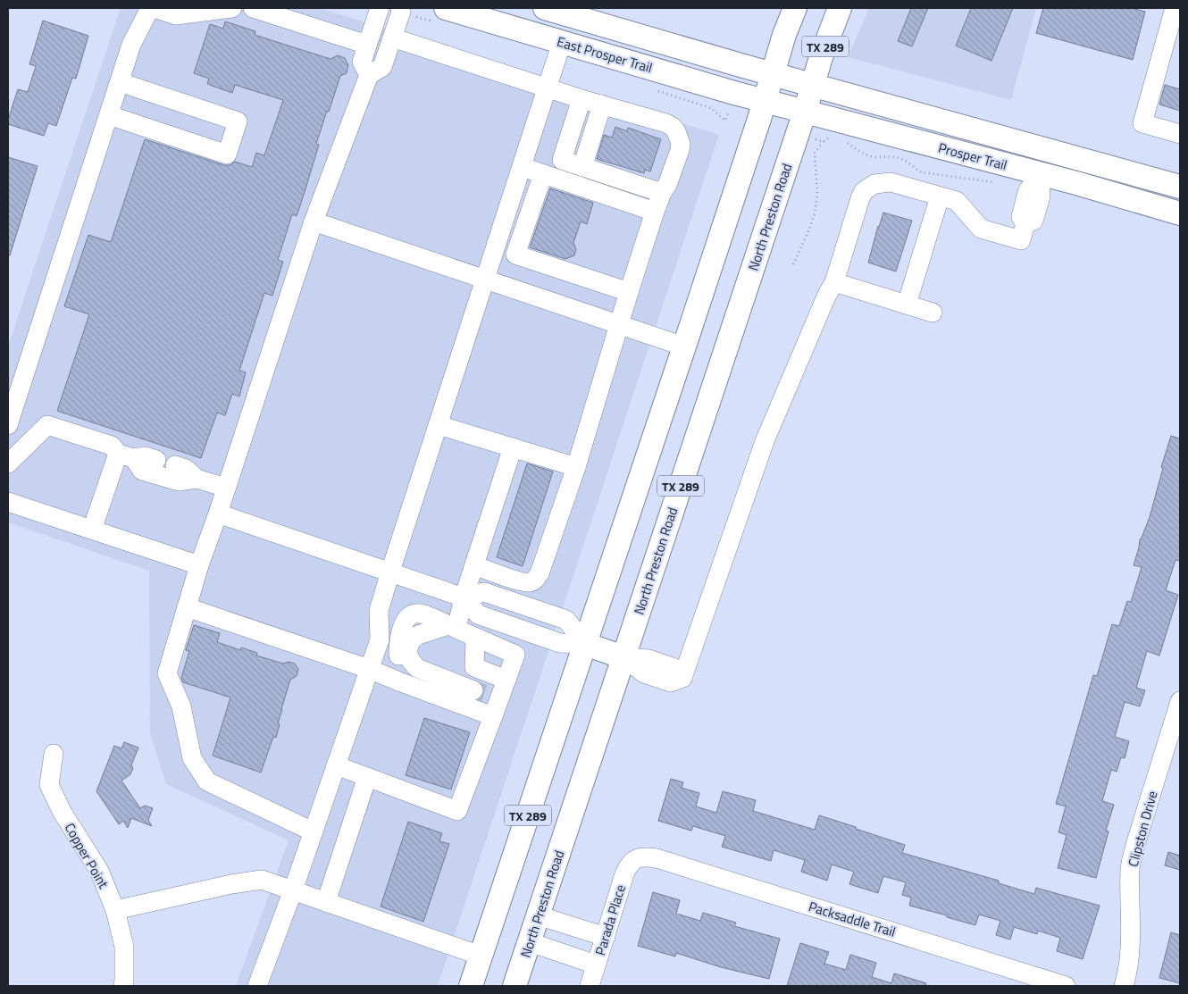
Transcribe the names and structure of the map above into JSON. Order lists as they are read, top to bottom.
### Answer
{
  "streets": {
    "main road": [
      "TX 289",
      "East Prosper Trail",
      "Prosper Trail",
      "North Preston Road"
    ],
    "street": [
      "Clipston Drive",
      "Copper Point",
      "Packsaddle Trail",
      "Parada Place"
    ]
  },
  "crossings": [
    ["TX 289", "East Prosper Trail"],
    ["TX 289", "Prosper Trail"],
    ["East Prosper Trail", "Prosper Trail"],
    ["Prosper Trail", "North Preston Road"],
    ["Packsaddle Trail", "Parada Place"]
  ]
}
